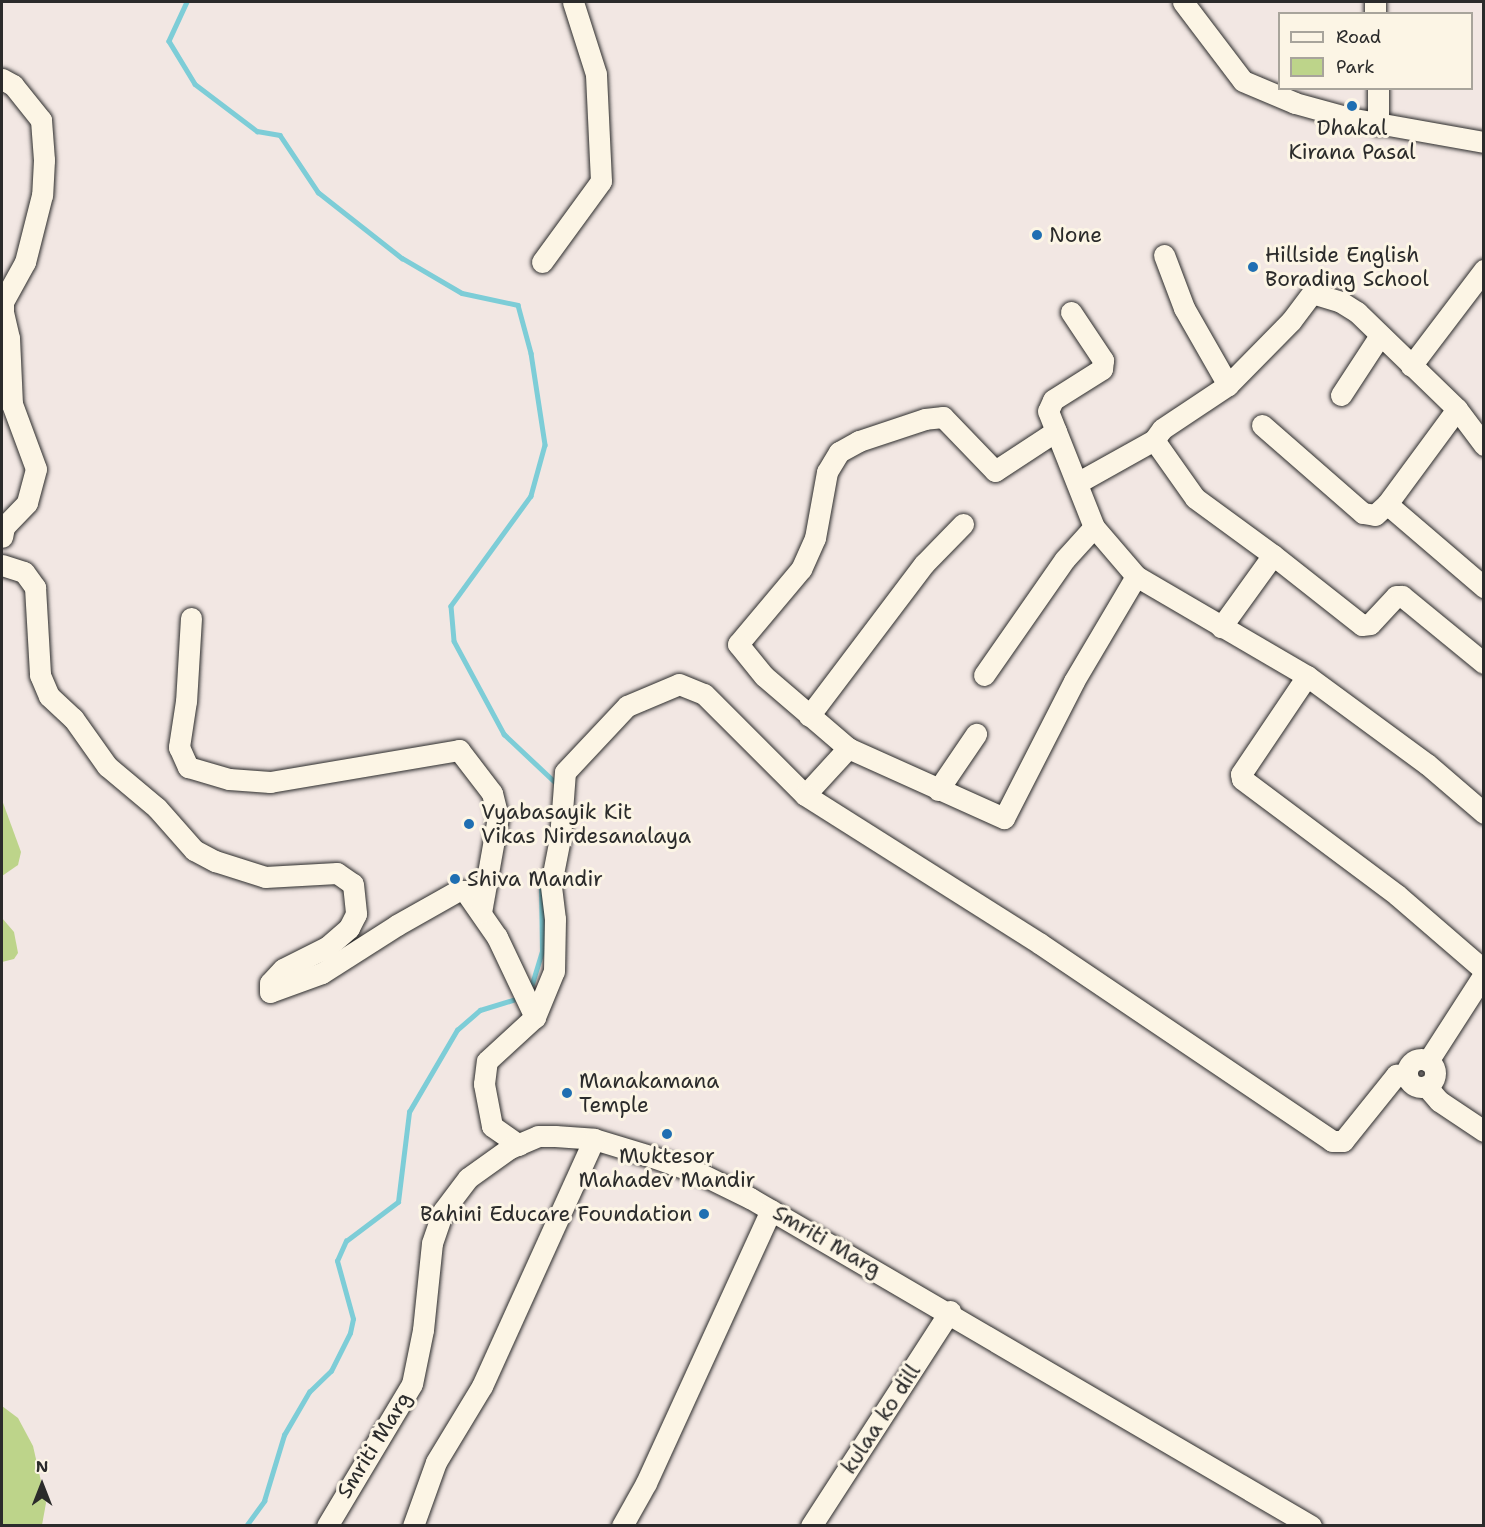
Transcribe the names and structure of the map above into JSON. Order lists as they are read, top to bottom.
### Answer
{
  "streets": {
    "street": ["Smriti Marg", "kulaa ko dill"]
  },
  "crossings": [
    ["Smriti Marg", "kulaa ko dill"]
  ],
  "places": [
    "Dhakal Kirana Pasal",
    "None",
    "Hillside English Borading School",
    "Vyabasayik Kit Vikas Nirdesanalaya",
    "Shiva Mandir",
    "Manakamana Temple",
    "Muktesor Mahadev Mandir",
    "Bahini Educare Foundation"
  ],
  "legend": ["Road", "Park"],
  "north": "top"
}
